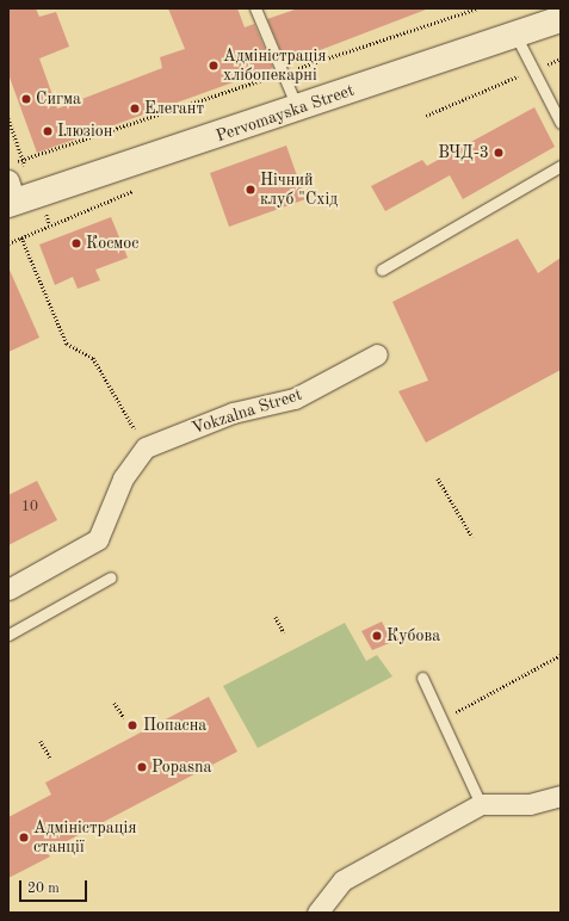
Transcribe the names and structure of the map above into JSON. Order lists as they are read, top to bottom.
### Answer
{
  "streets": {
    "street": ["Pervomayska Street", "Vokzalna Street"]
  },
  "places": [
    "Адміністрація хлібопекарні",
    "Сигма",
    "Елегант",
    "Ілюзіон",
    "ВЧД-3",
    "Нічний клуб \"Схід",
    "Космос",
    "Кубова",
    "Попасна",
    "Popasna",
    "Адміністрація станції"
  ],
  "house_numbers": ["10"],
  "scale_bar": "20 m"
}
